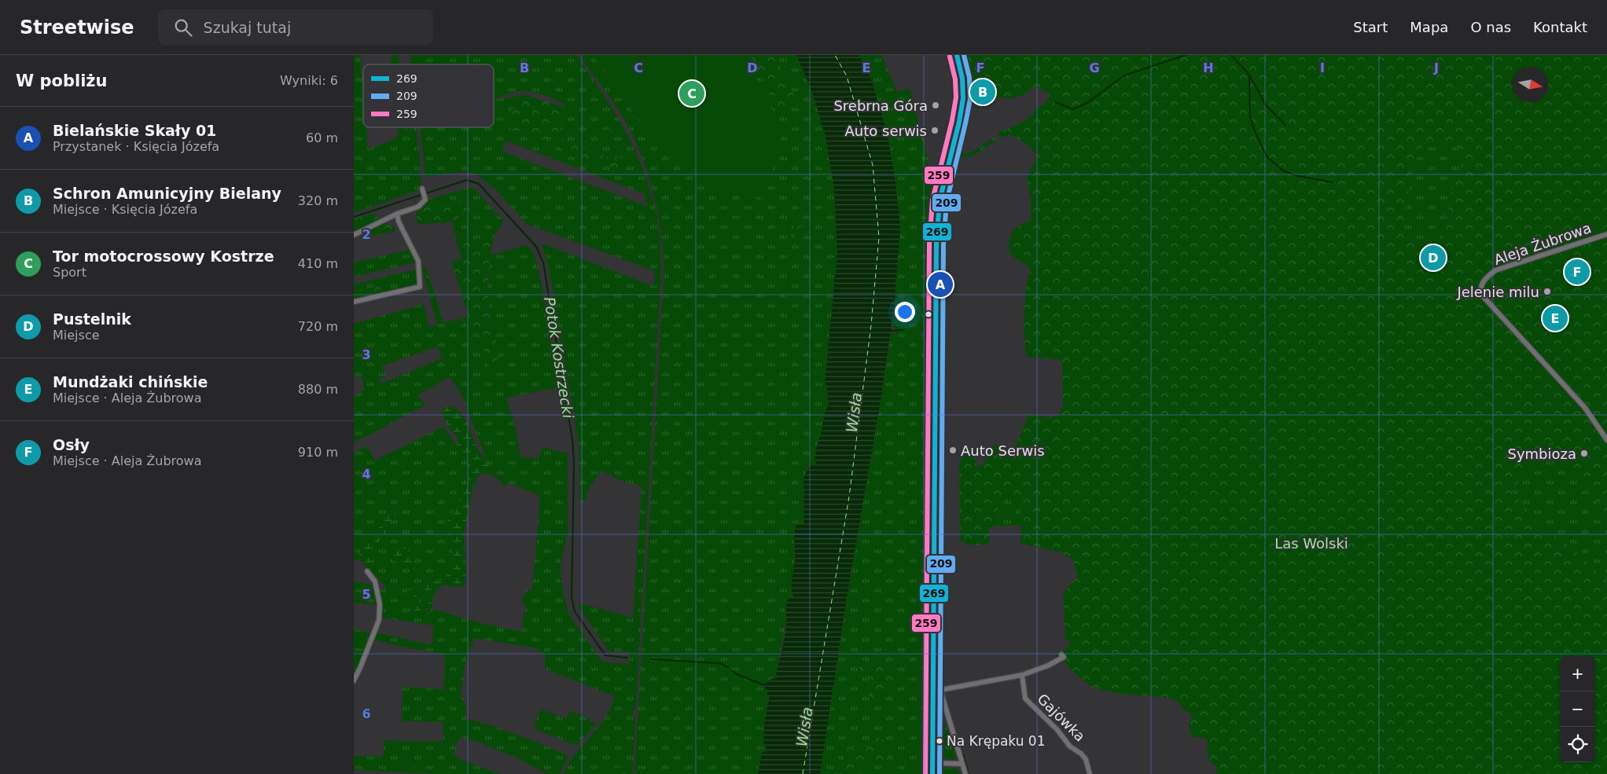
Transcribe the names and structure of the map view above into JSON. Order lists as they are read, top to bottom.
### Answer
{
  "streets": {
    "street": ["Aleja Żubrowa", "Gajówka"]
  },
  "water": ["Potok Kostrzecki", "Wisła"],
  "parks": ["Las Wolski"],
  "places": [
    "Srebrna Góra",
    "Auto serwis",
    "Jelenie milu",
    "Auto Serwis",
    "Symbioza",
    "Na Krępaku 01"
  ],
  "lines": ["transit line 269", "transit line 209", "transit line 259"],
  "legend": ["269", "209", "259"],
  "north": "right",
  "page": {
    "header": "Streetwise",
    "search": "Szukaj tutaj",
    "nav": [
      "Start",
      "Mapa",
      "O nas",
      "Kontakt"
    ],
    "heading": ["W pobliżu", "Wyniki: 6"],
    "pins": [
      "B",
      "C",
      "D",
      "F",
      "A",
      "E"
    ],
    "list": [
      {
        "mark": "A",
        "name": "Bielańskie Skały 01",
        "note": "Przystanek · Księcia Józefa",
        "value": "60 m"
      },
      {
        "mark": "B",
        "name": "Schron Amunicyjny Bielany",
        "note": "Miejsce · Księcia Józefa",
        "value": "320 m"
      },
      {
        "mark": "C",
        "name": "Tor motocrossowy Kostrze",
        "note": "Sport",
        "value": "410 m"
      },
      {
        "mark": "D",
        "name": "Pustelnik",
        "note": "Miejsce",
        "value": "720 m"
      },
      {
        "mark": "E",
        "name": "Mundżaki chińskie",
        "note": "Miejsce · Aleja Żubrowa",
        "value": "880 m"
      },
      {
        "mark": "F",
        "name": "Osły",
        "note": "Miejsce · Aleja Żubrowa",
        "value": "910 m"
      }
    ],
    "map_buttons": ["+", "−"]
  },
  "grid": {
    "columns": [
      "B",
      "C",
      "D",
      "E",
      "F",
      "G",
      "H",
      "I",
      "J"
    ],
    "rows": [
      "2",
      "3",
      "4",
      "5",
      "6"
    ]
  }
}
